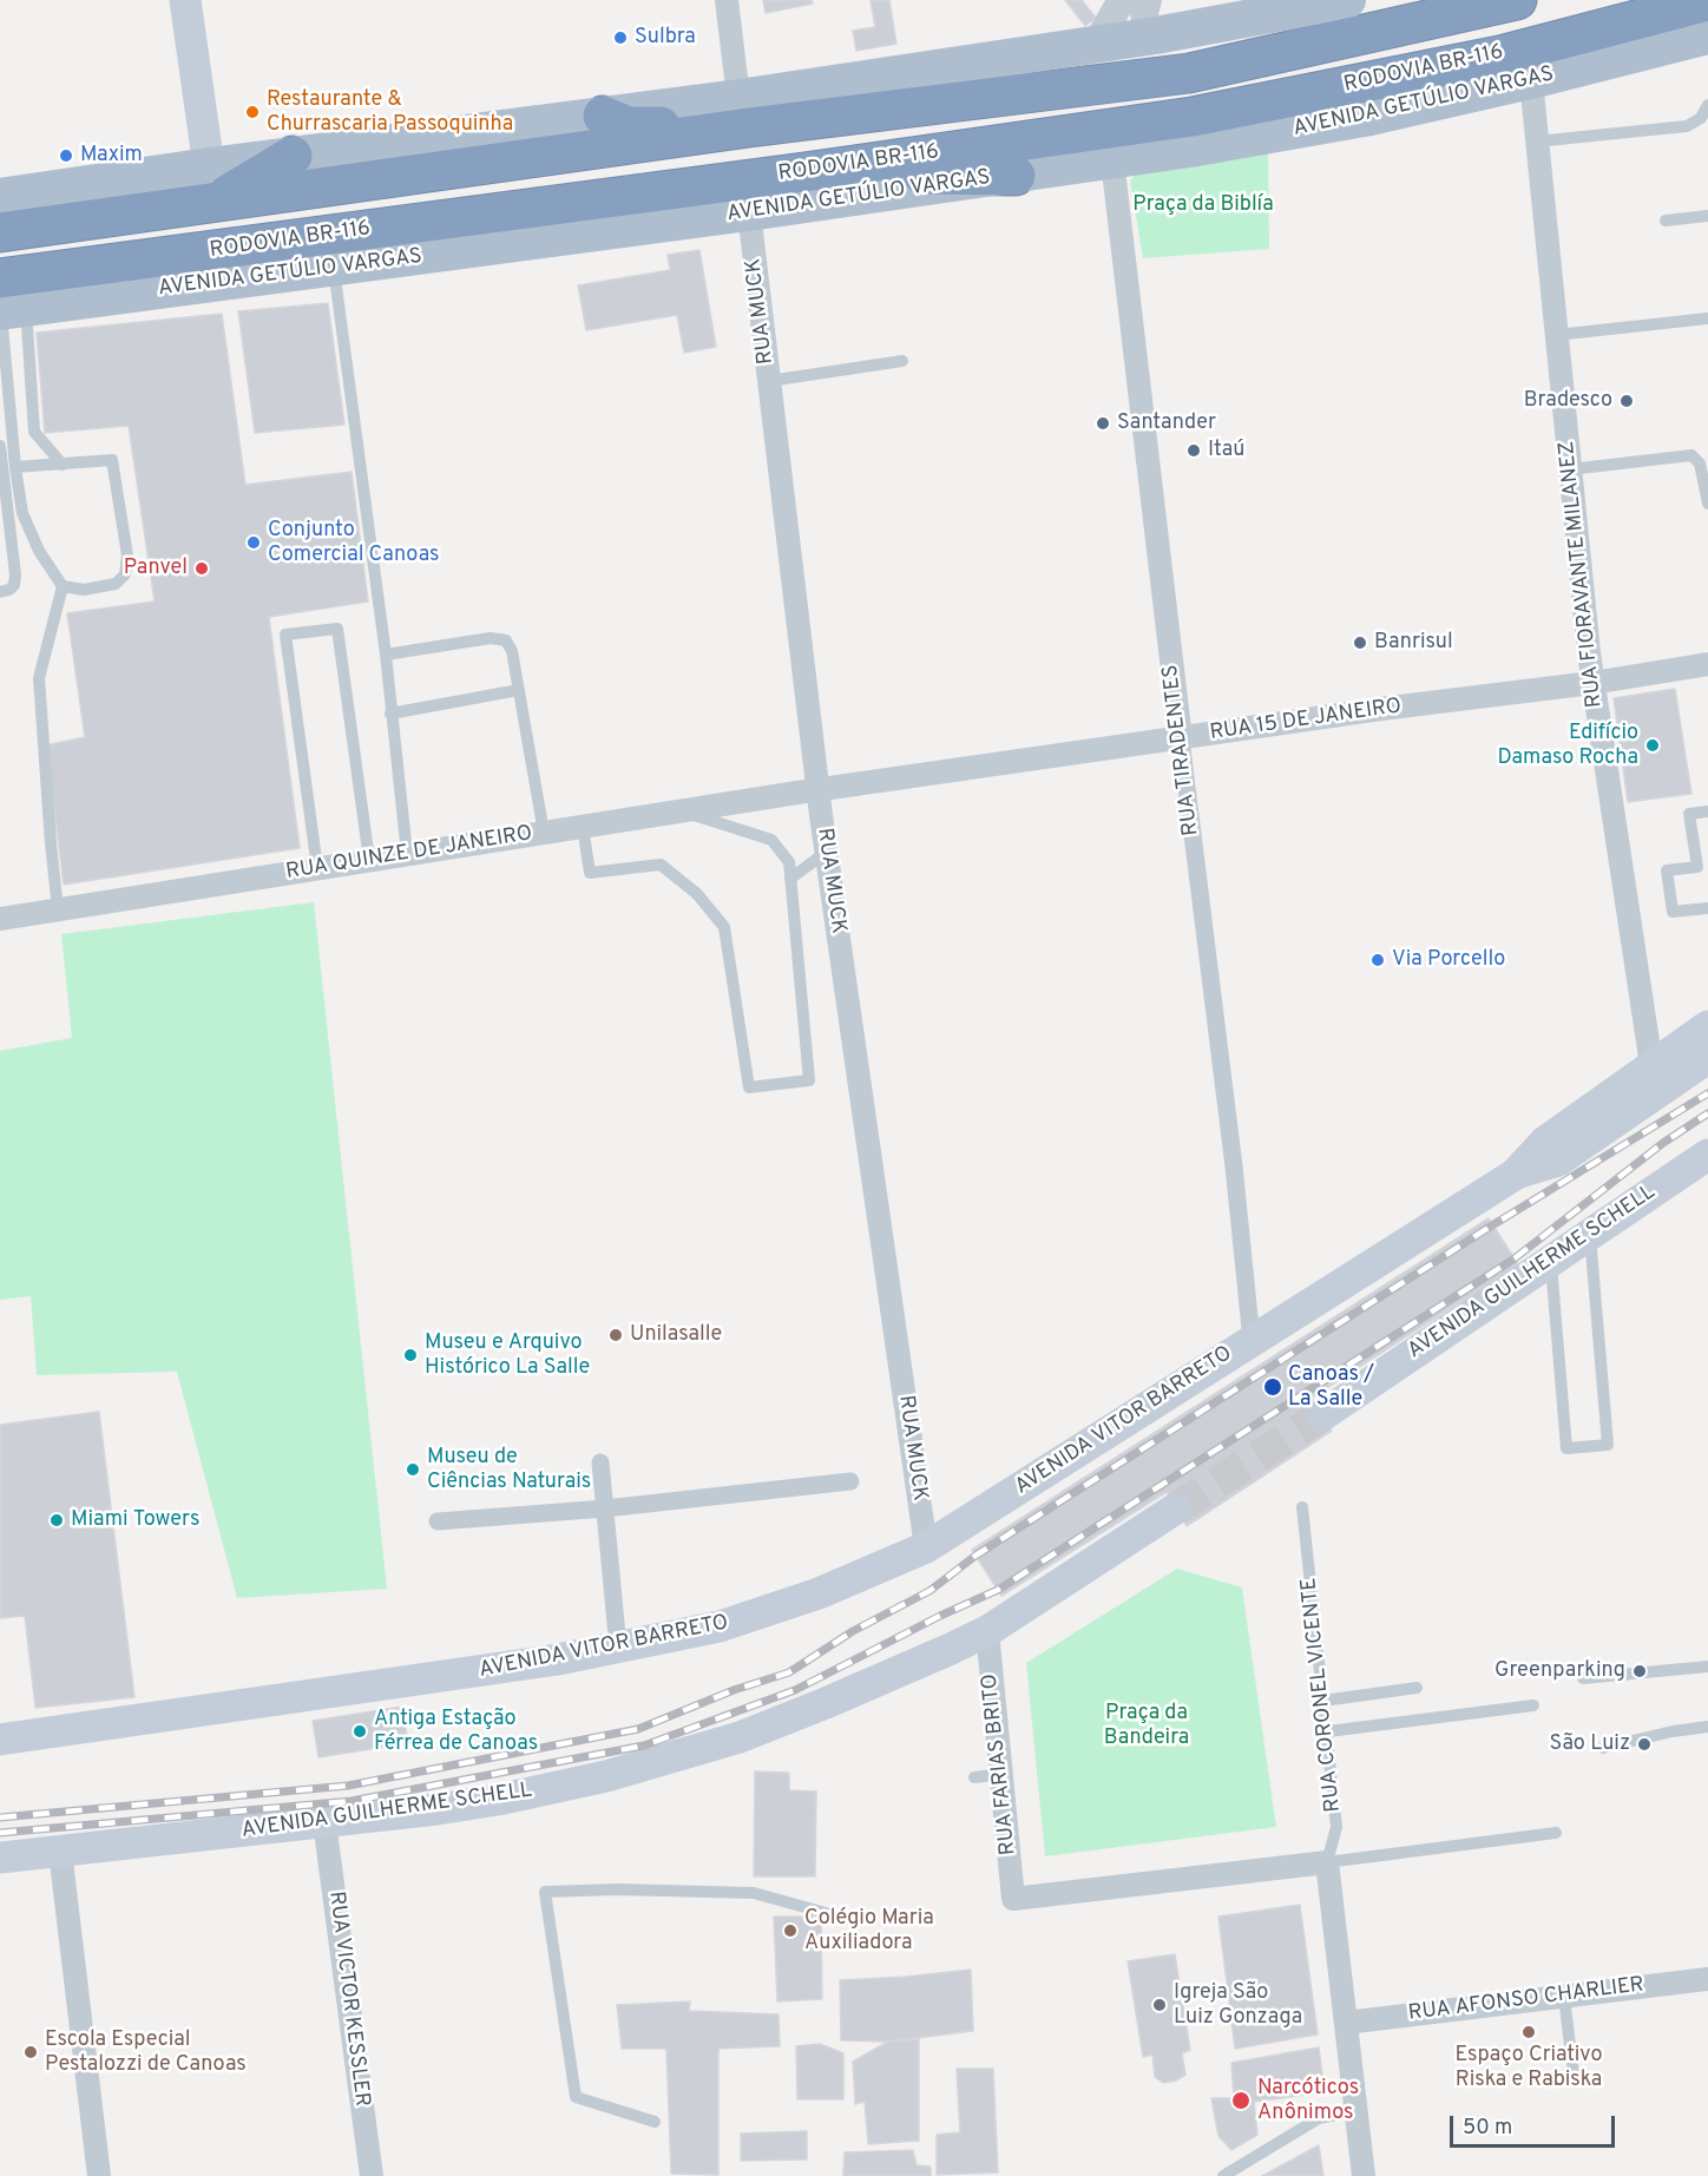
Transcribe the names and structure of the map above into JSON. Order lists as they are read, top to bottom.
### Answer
{
  "streets": {
    "highway": ["RODOVIA BR-116"],
    "main road": ["AVENIDA GETÚLIO VARGAS", "AVENIDA GUILHERME SCHELL", "AVENIDA VITOR BARRETO"],
    "street": [
      "RUA MUCK",
      "RUA FIORAVANTE MILANEZ",
      "RUA 15 DE JANEIRO",
      "RUA TIRADENTES",
      "RUA QUINZE DE JANEIRO",
      "RUA CORONEL VICENTE",
      "RUA FARIAS BRITO",
      "RUA VICTOR KESSLER",
      "RUA AFONSO CHARLIER"
    ]
  },
  "crossings": [
    ["RODOVIA BR-116", "AVENIDA GETÚLIO VARGAS"],
    ["AVENIDA GETÚLIO VARGAS", "RUA MUCK"],
    ["AVENIDA GETÚLIO VARGAS", "RUA FIORAVANTE MILANEZ"],
    ["AVENIDA GETÚLIO VARGAS", "RUA TIRADENTES"],
    ["RUA MUCK", "RUA 15 DE JANEIRO"],
    ["RUA MUCK", "RUA QUINZE DE JANEIRO"],
    ["RUA MUCK", "AVENIDA VITOR BARRETO"],
    ["RUA FIORAVANTE MILANEZ", "RUA 15 DE JANEIRO"],
    ["RUA 15 DE JANEIRO", "RUA TIRADENTES"],
    ["RUA 15 DE JANEIRO", "RUA QUINZE DE JANEIRO"],
    ["RUA TIRADENTES", "AVENIDA VITOR BARRETO"],
    ["AVENIDA GUILHERME SCHELL", "RUA FARIAS BRITO"],
    ["AVENIDA GUILHERME SCHELL", "RUA VICTOR KESSLER"],
    ["RUA CORONEL VICENTE", "RUA FARIAS BRITO"],
    ["RUA CORONEL VICENTE", "RUA AFONSO CHARLIER"]
  ],
  "parks": ["Praça da Biblía", "Praça da Bandeira"],
  "places": [
    "Sulbra",
    "Restaurante & Churrascaria Passoquinha",
    "Maxim",
    "Bradesco",
    "Santander",
    "Itaú",
    "Conjunto Comercial Canoas",
    "Panvel",
    "Banrisul",
    "Edifício Damaso Rocha",
    "Via Porcello",
    "Unilasalle",
    "Museu e Arquivo Histórico La Salle",
    "Canoas / La Salle",
    "Museu de Ciências Naturais",
    "Miami Towers",
    "Greenparking",
    "Antiga Estação Férrea de Canoas",
    "São Luiz",
    "Colégio Maria Auxiliadora",
    "Igreja São Luiz Gonzaga",
    "Espaço Criativo Riska e Rabiska",
    "Escola Especial Pestalozzi de Canoas",
    "Narcóticos Anônimos"
  ],
  "scale_bar": "50 m"
}
